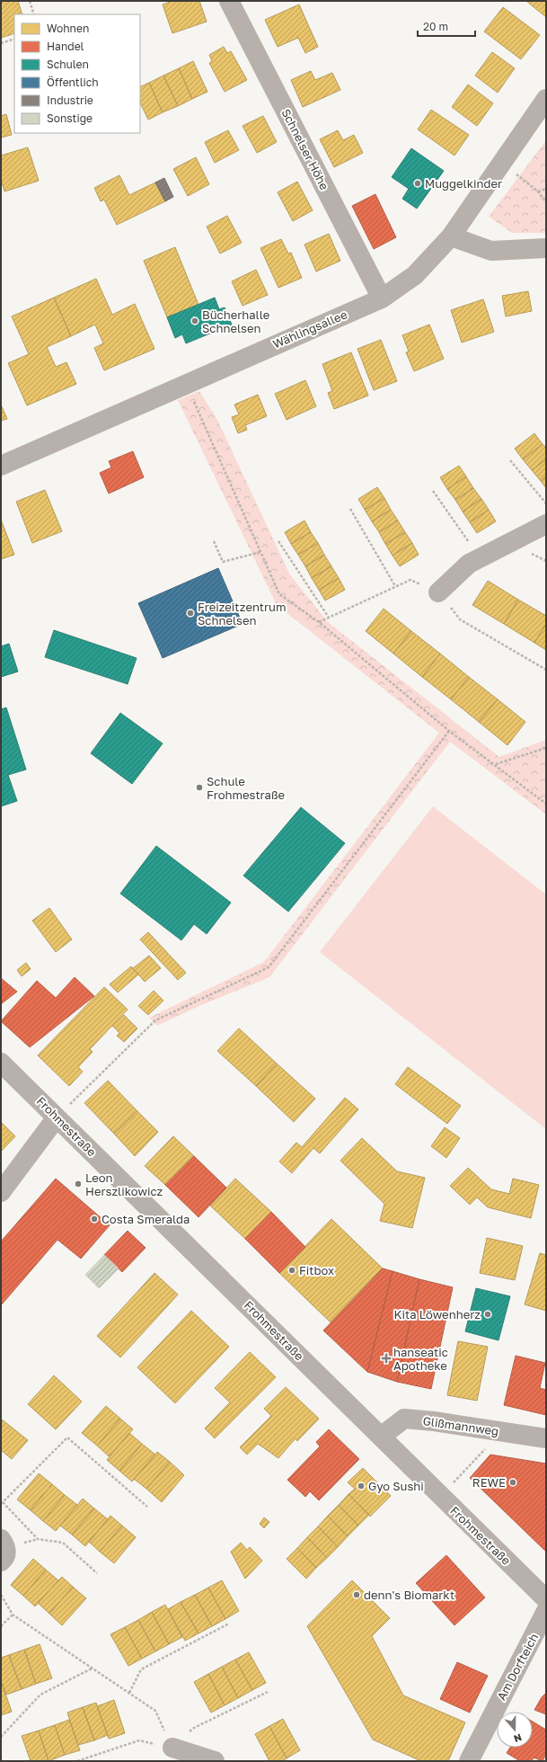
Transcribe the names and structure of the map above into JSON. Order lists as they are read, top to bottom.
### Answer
{
  "streets": {
    "street": [
      "Schnelser Höhe",
      "Wählingsallee",
      "Frohmestraße",
      "Glißmannweg",
      "Am Dorfteich"
    ]
  },
  "crossings": [
    ["Schnelser Höhe", "Wählingsallee"],
    ["Frohmestraße", "Glißmannweg"]
  ],
  "places": {
    "other": [
      "Muggelkinder",
      "Bücherhalle Schnelsen",
      "Freizeitzentrum Schnelsen",
      "Schule Frohmestraße",
      "Leon Herszlikowicz",
      "Costa Smeralda",
      "Fitbox",
      "Kita Löwenherz",
      "REWE",
      "Gyo Sushi",
      "denn's Biomarkt"
    ],
    "health": ["hanseatic Apotheke"]
  },
  "legend": [
    "Wohnen",
    "Handel",
    "Schulen",
    "Öffentlich",
    "Industrie",
    "Sonstige"
  ],
  "scale_bar": "20 m",
  "north": "bottom"
}
